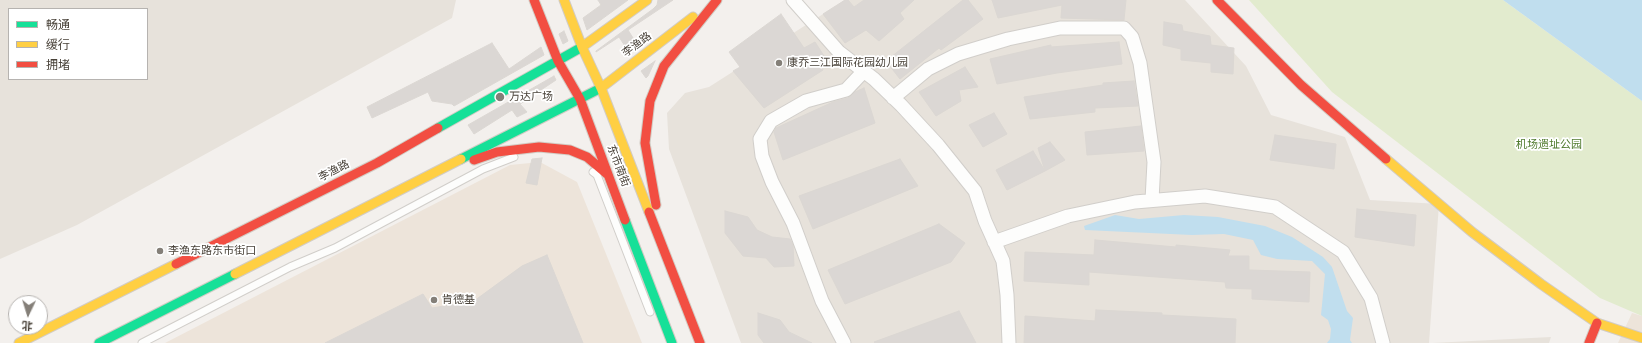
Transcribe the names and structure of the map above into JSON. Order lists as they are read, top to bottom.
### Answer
{
  "streets": {
    "main road": ["李渔路", "东市南街"]
  },
  "crossings": [
    ["李渔路", "东市南街"]
  ],
  "parks": ["机场遗址公园"],
  "places": [
    "康乔三江国际花园幼儿园",
    "万达广场",
    "李渔东路东市街口",
    "肯德基"
  ],
  "legend": ["畅通", "缓行", "拥堵"],
  "north": "bottom"
}
